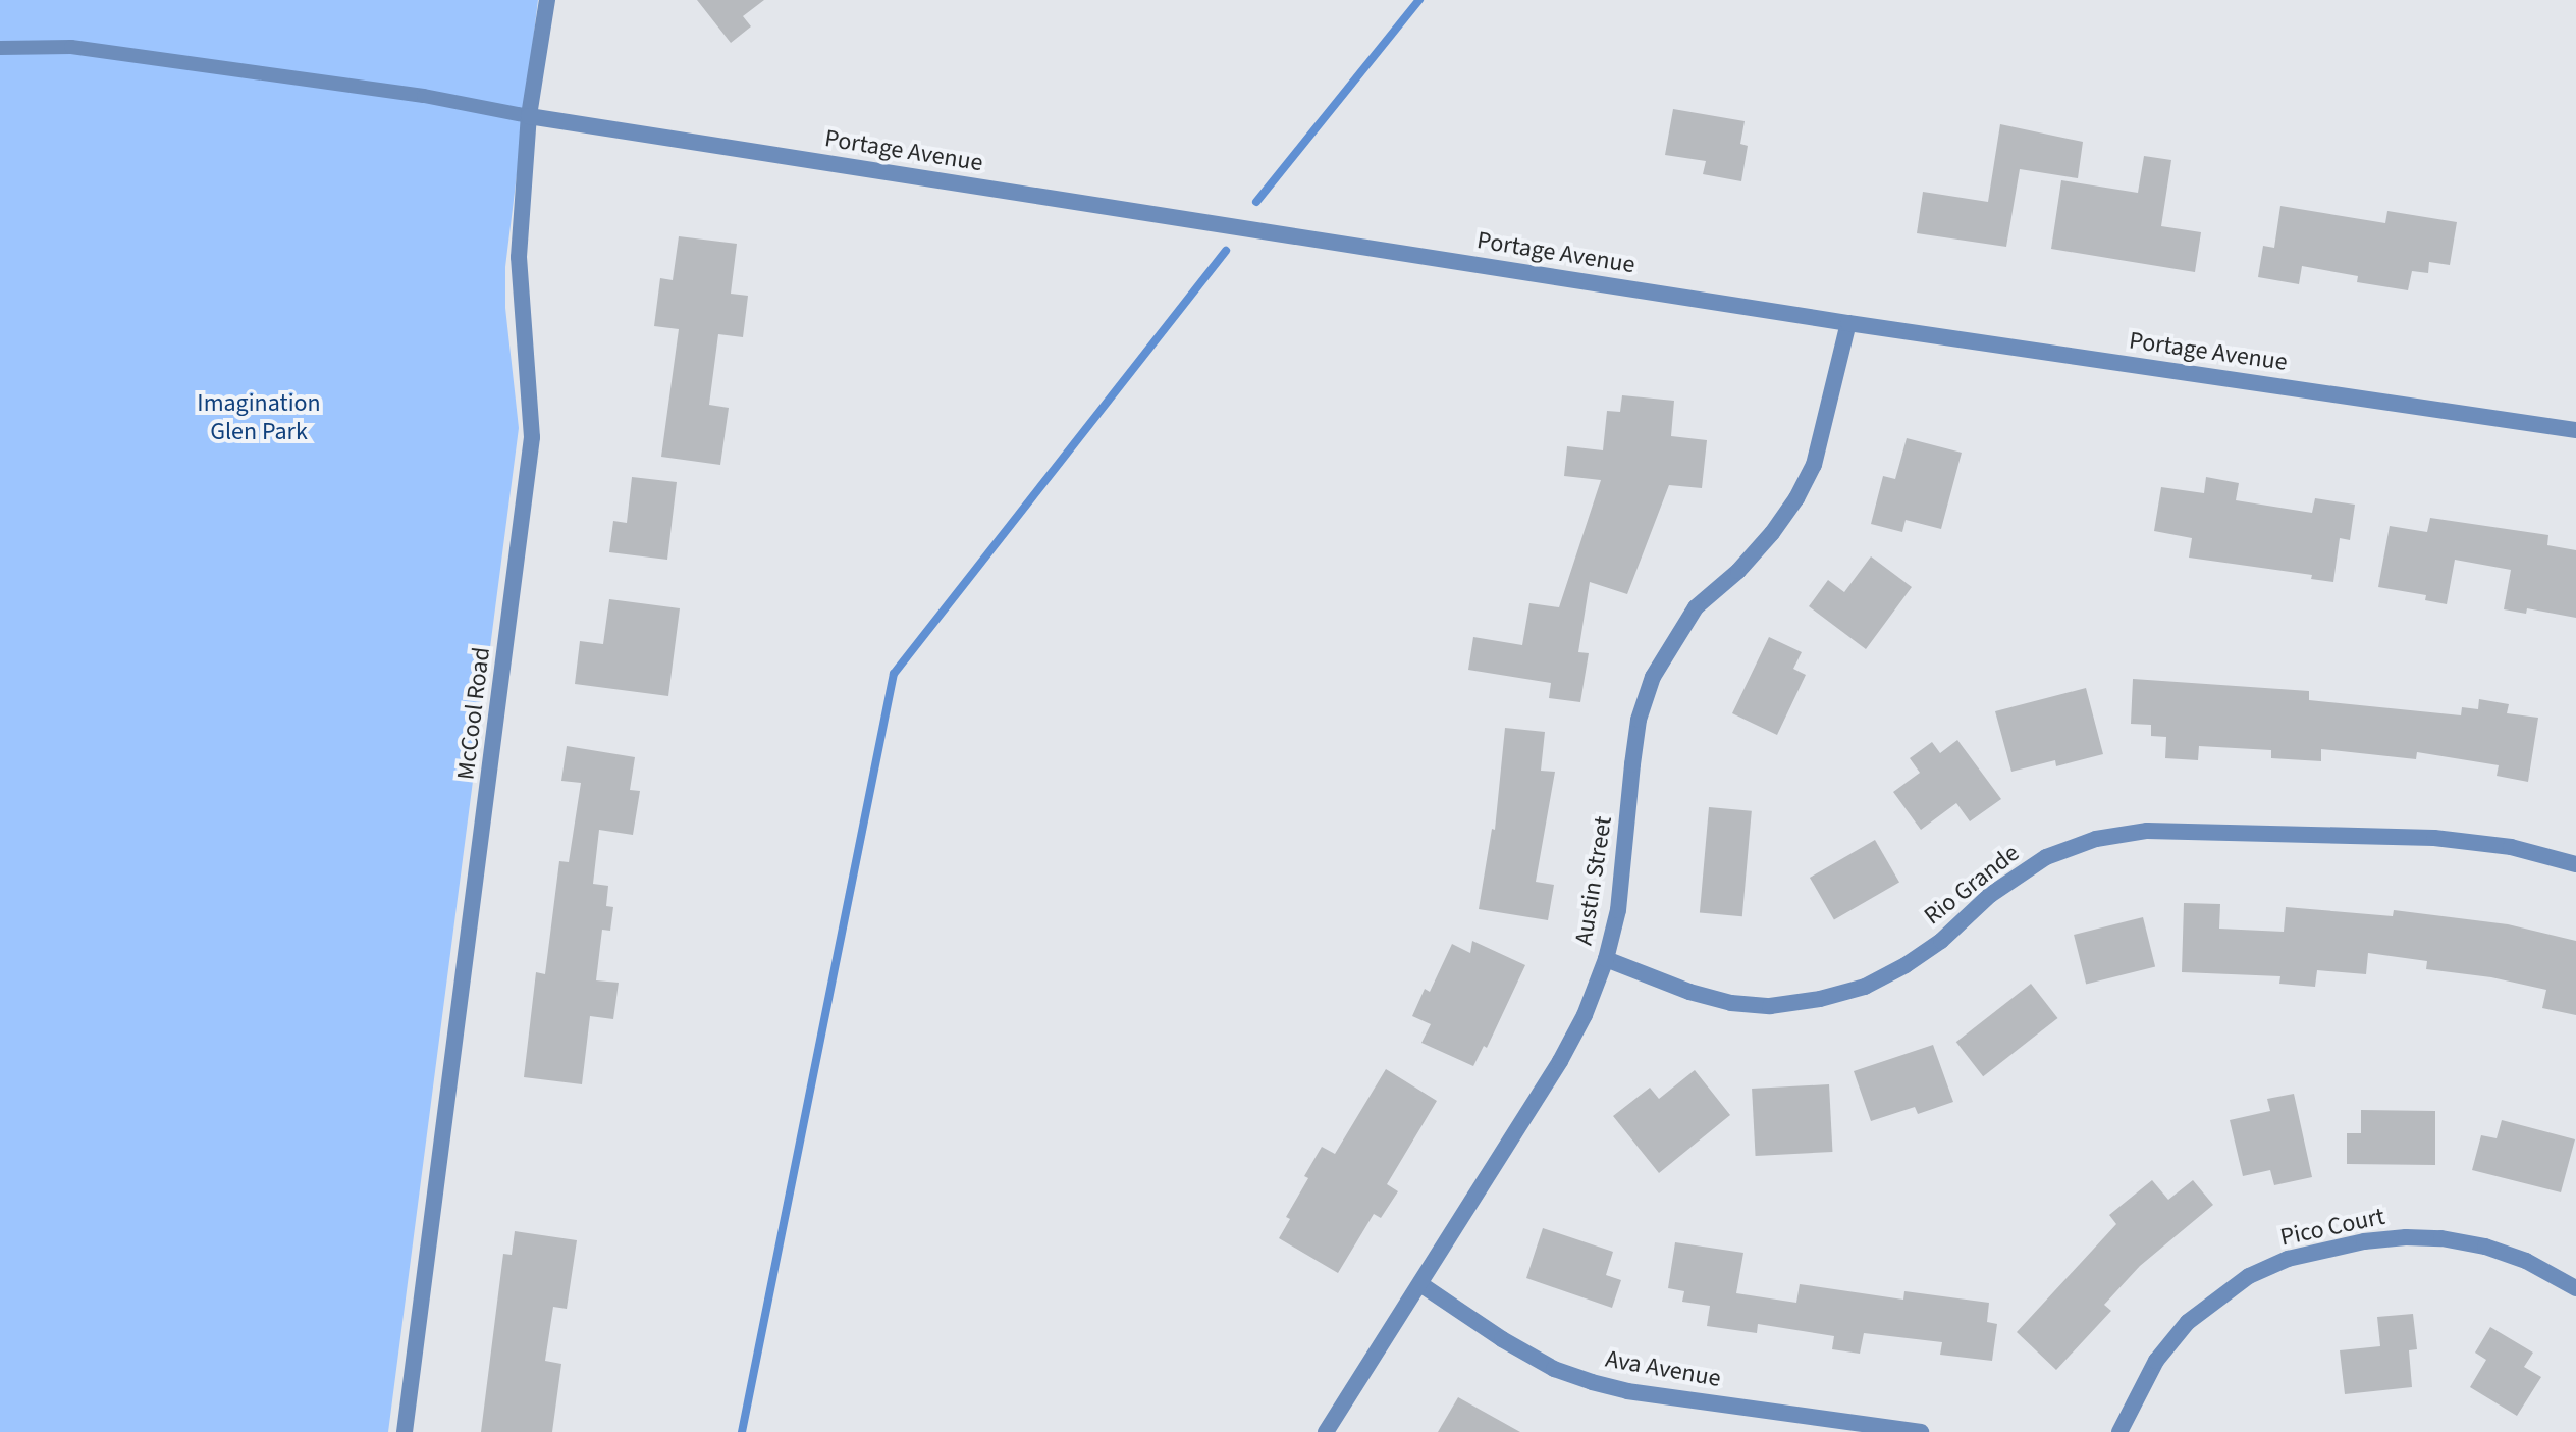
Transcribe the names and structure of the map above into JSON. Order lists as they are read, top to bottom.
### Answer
{
  "streets": {
    "street": [
      "Portage Avenue",
      "McCool Road",
      "Austin Street",
      "Rio Grande",
      "Pico Court",
      "Ava Avenue"
    ]
  },
  "crossings": [
    ["Portage Avenue", "McCool Road"],
    ["Portage Avenue", "Austin Street"],
    ["Austin Street", "Rio Grande"],
    ["Austin Street", "Ava Avenue"]
  ],
  "parks": ["Imagination Glen Park"]
}
